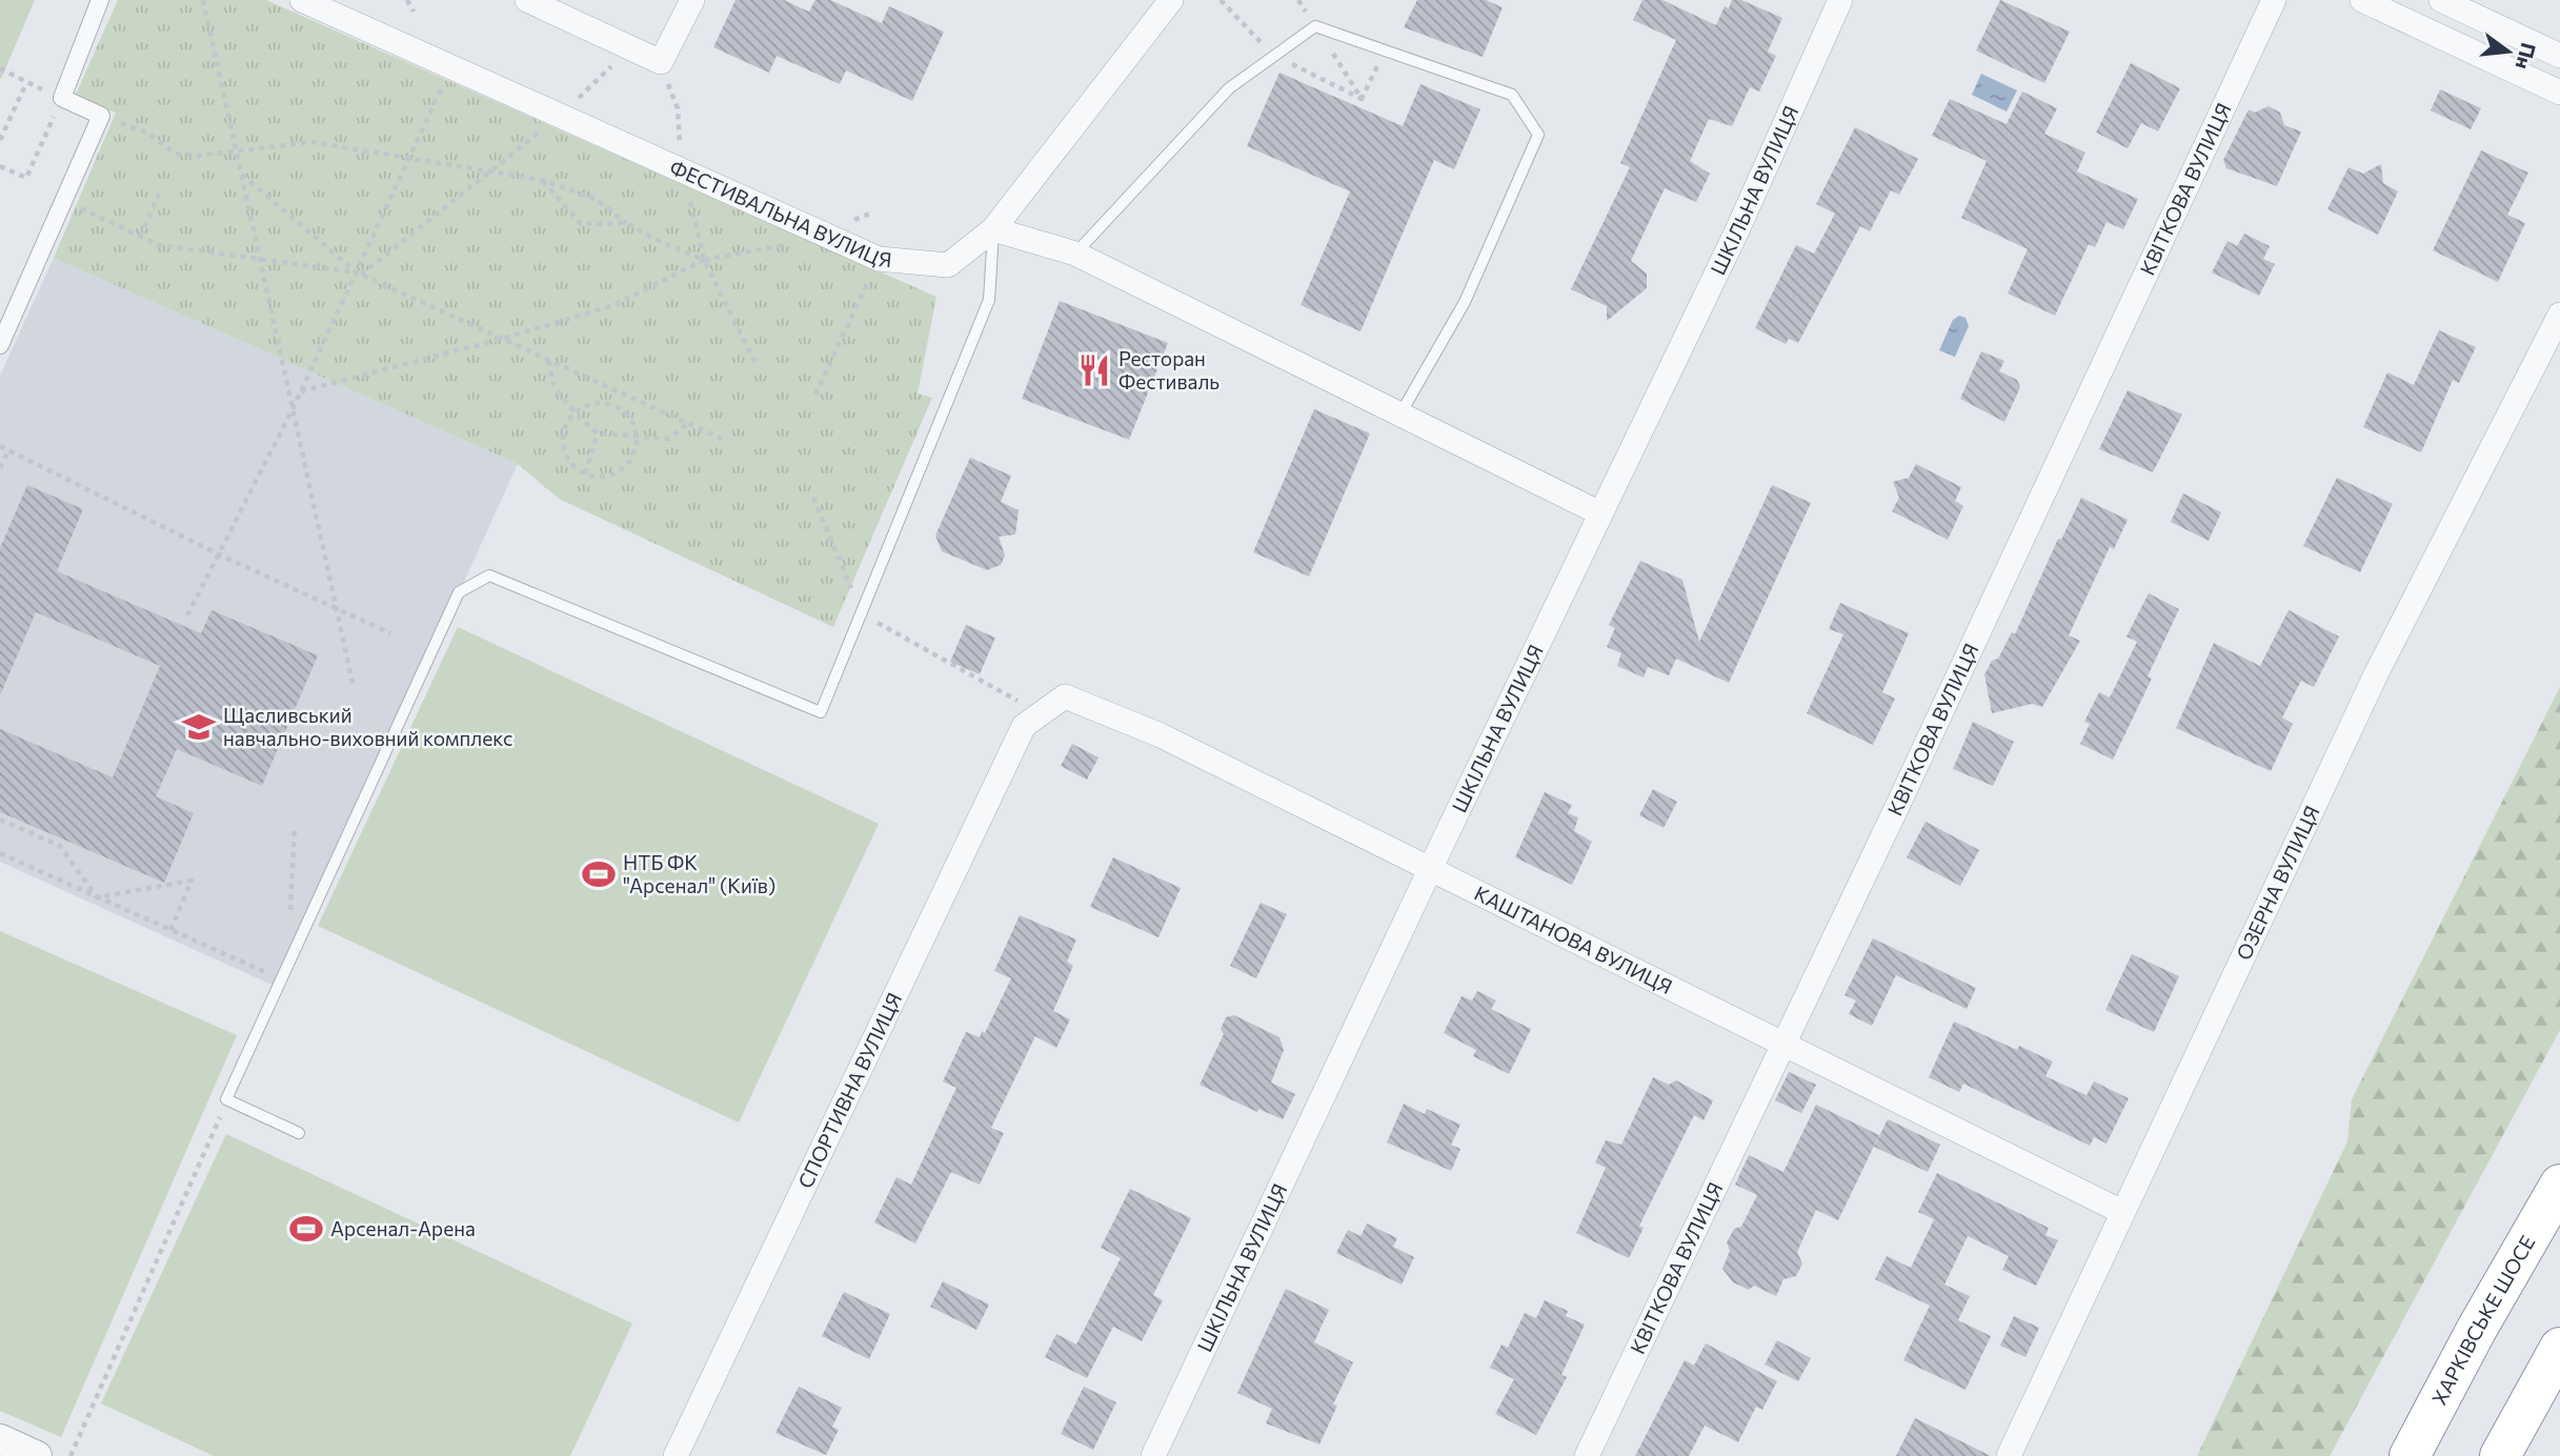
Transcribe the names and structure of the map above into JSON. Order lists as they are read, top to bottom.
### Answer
{
  "streets": {
    "highway": ["ХАРКІВСЬКЕ ШОСЕ"],
    "street": [
      "ШКІЛЬНА ВУЛИЦЯ",
      "КВІТКОВА ВУЛИЦЯ",
      "ФЕСТИВАЛЬНА ВУЛИЦЯ",
      "ОЗЕРНА ВУЛИЦЯ",
      "КАШТАНОВА ВУЛИЦЯ",
      "СПОРТИВНА ВУЛИЦЯ"
    ]
  },
  "crossings": [
    ["ШКІЛЬНА ВУЛИЦЯ", "КАШТАНОВА ВУЛИЦЯ"],
    ["КВІТКОВА ВУЛИЦЯ", "КАШТАНОВА ВУЛИЦЯ"],
    ["ОЗЕРНА ВУЛИЦЯ", "КАШТАНОВА ВУЛИЦЯ"],
    ["КАШТАНОВА ВУЛИЦЯ", "СПОРТИВНА ВУЛИЦЯ"]
  ],
  "places": {
    "restaurant": ["Ресторан Фестиваль"],
    "school or university": ["Щасливський навчально-виховний комплекс"],
    "sports": ["НТБ ФК \"Арсенал\" (Київ)", "Арсенал-Арена"]
  },
  "north": "right"
}
